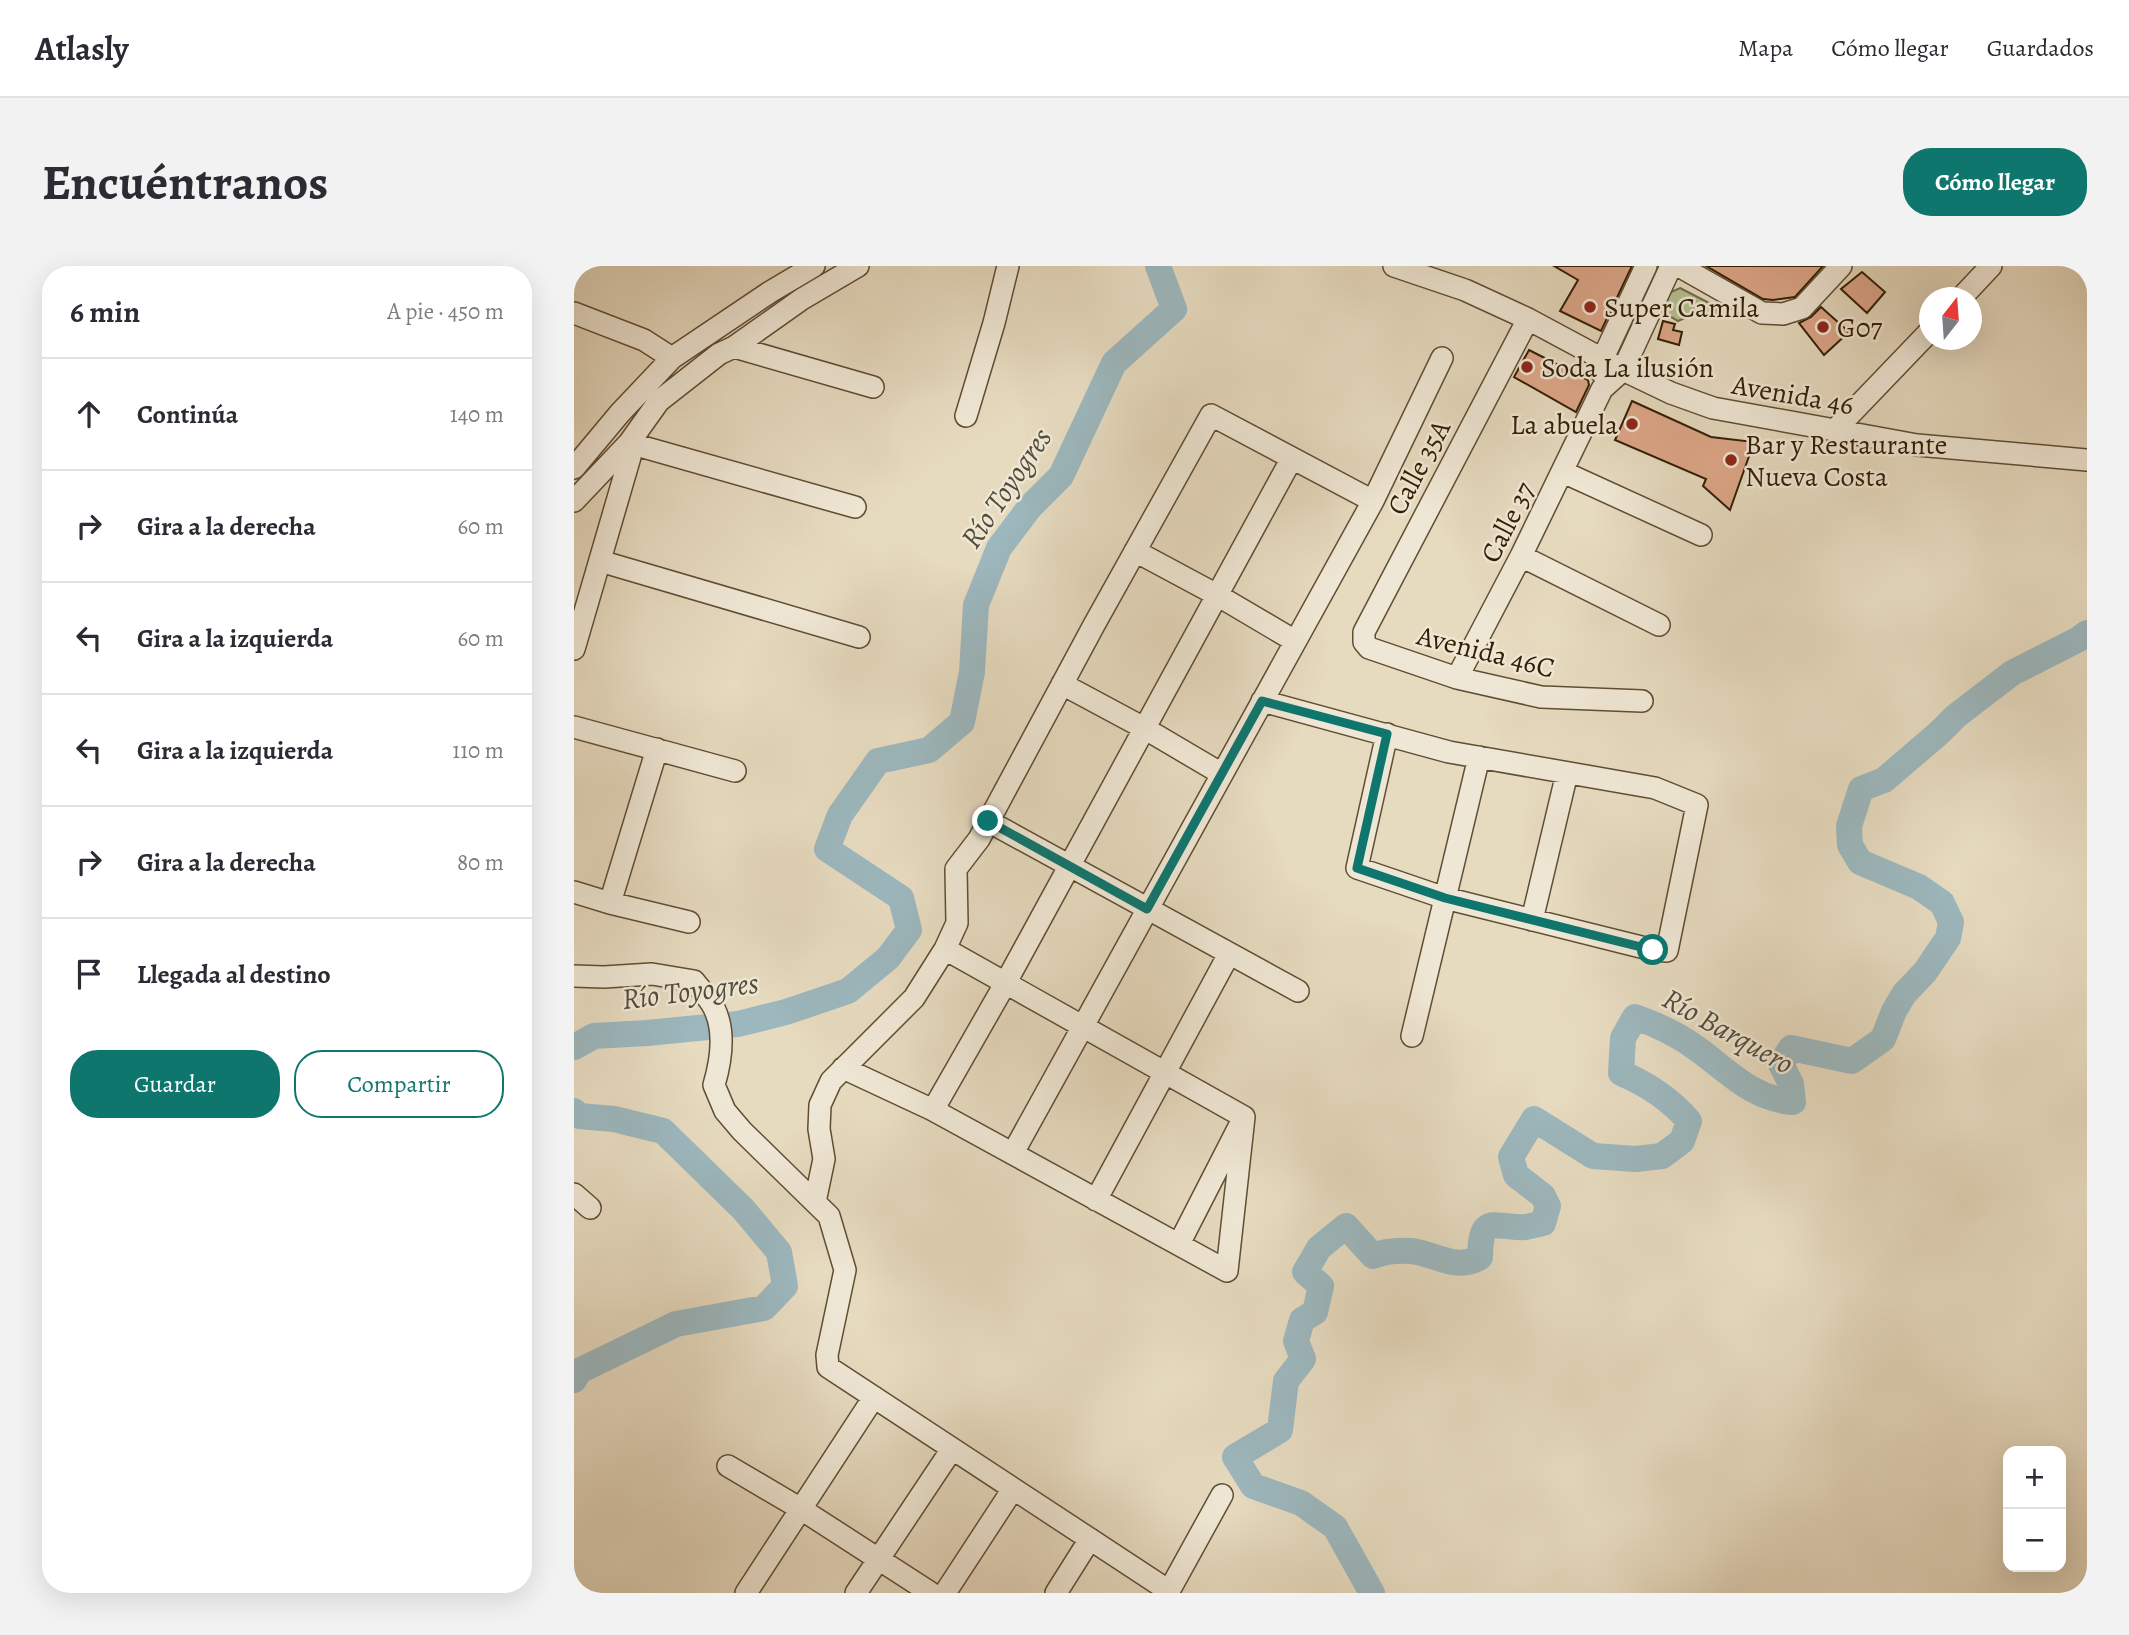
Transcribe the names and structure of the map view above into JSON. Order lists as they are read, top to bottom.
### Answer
{
  "streets": {
    "street": [
      "Avenida 46",
      "Calle 35A",
      "Calle 37",
      "Avenida 46C"
    ]
  },
  "crossings": [
    ["Avenida 46", "Calle 35A"],
    ["Avenida 46", "Calle 37"],
    ["Calle 35A", "Avenida 46C"],
    ["Calle 37", "Avenida 46C"]
  ],
  "water": ["Río Toyogres", "Río Barquero"],
  "places": [
    "Super Camila",
    "G07",
    "Soda La ilusión",
    "La abuela",
    "Bar y Restaurante Nueva Costa"
  ],
  "north": "top",
  "page": {
    "header": "Atlasly",
    "nav": ["Mapa", "Cómo llegar", "Guardados"],
    "buttons": [
      "Cómo llegar",
      ["Guardar", "Compartir"]
    ],
    "title": "Encuéntranos",
    "heading": ["6 min", "A pie · 450 m"],
    "list": [
      ["Continúa", "140 m"],
      ["Gira a la derecha", "60 m"],
      ["Gira a la izquierda", "60 m"],
      ["Gira a la izquierda", "110 m"],
      ["Gira a la derecha", "80 m"],
      "Llegada al destino"
    ],
    "map_buttons": ["+", "−"]
  }
}
